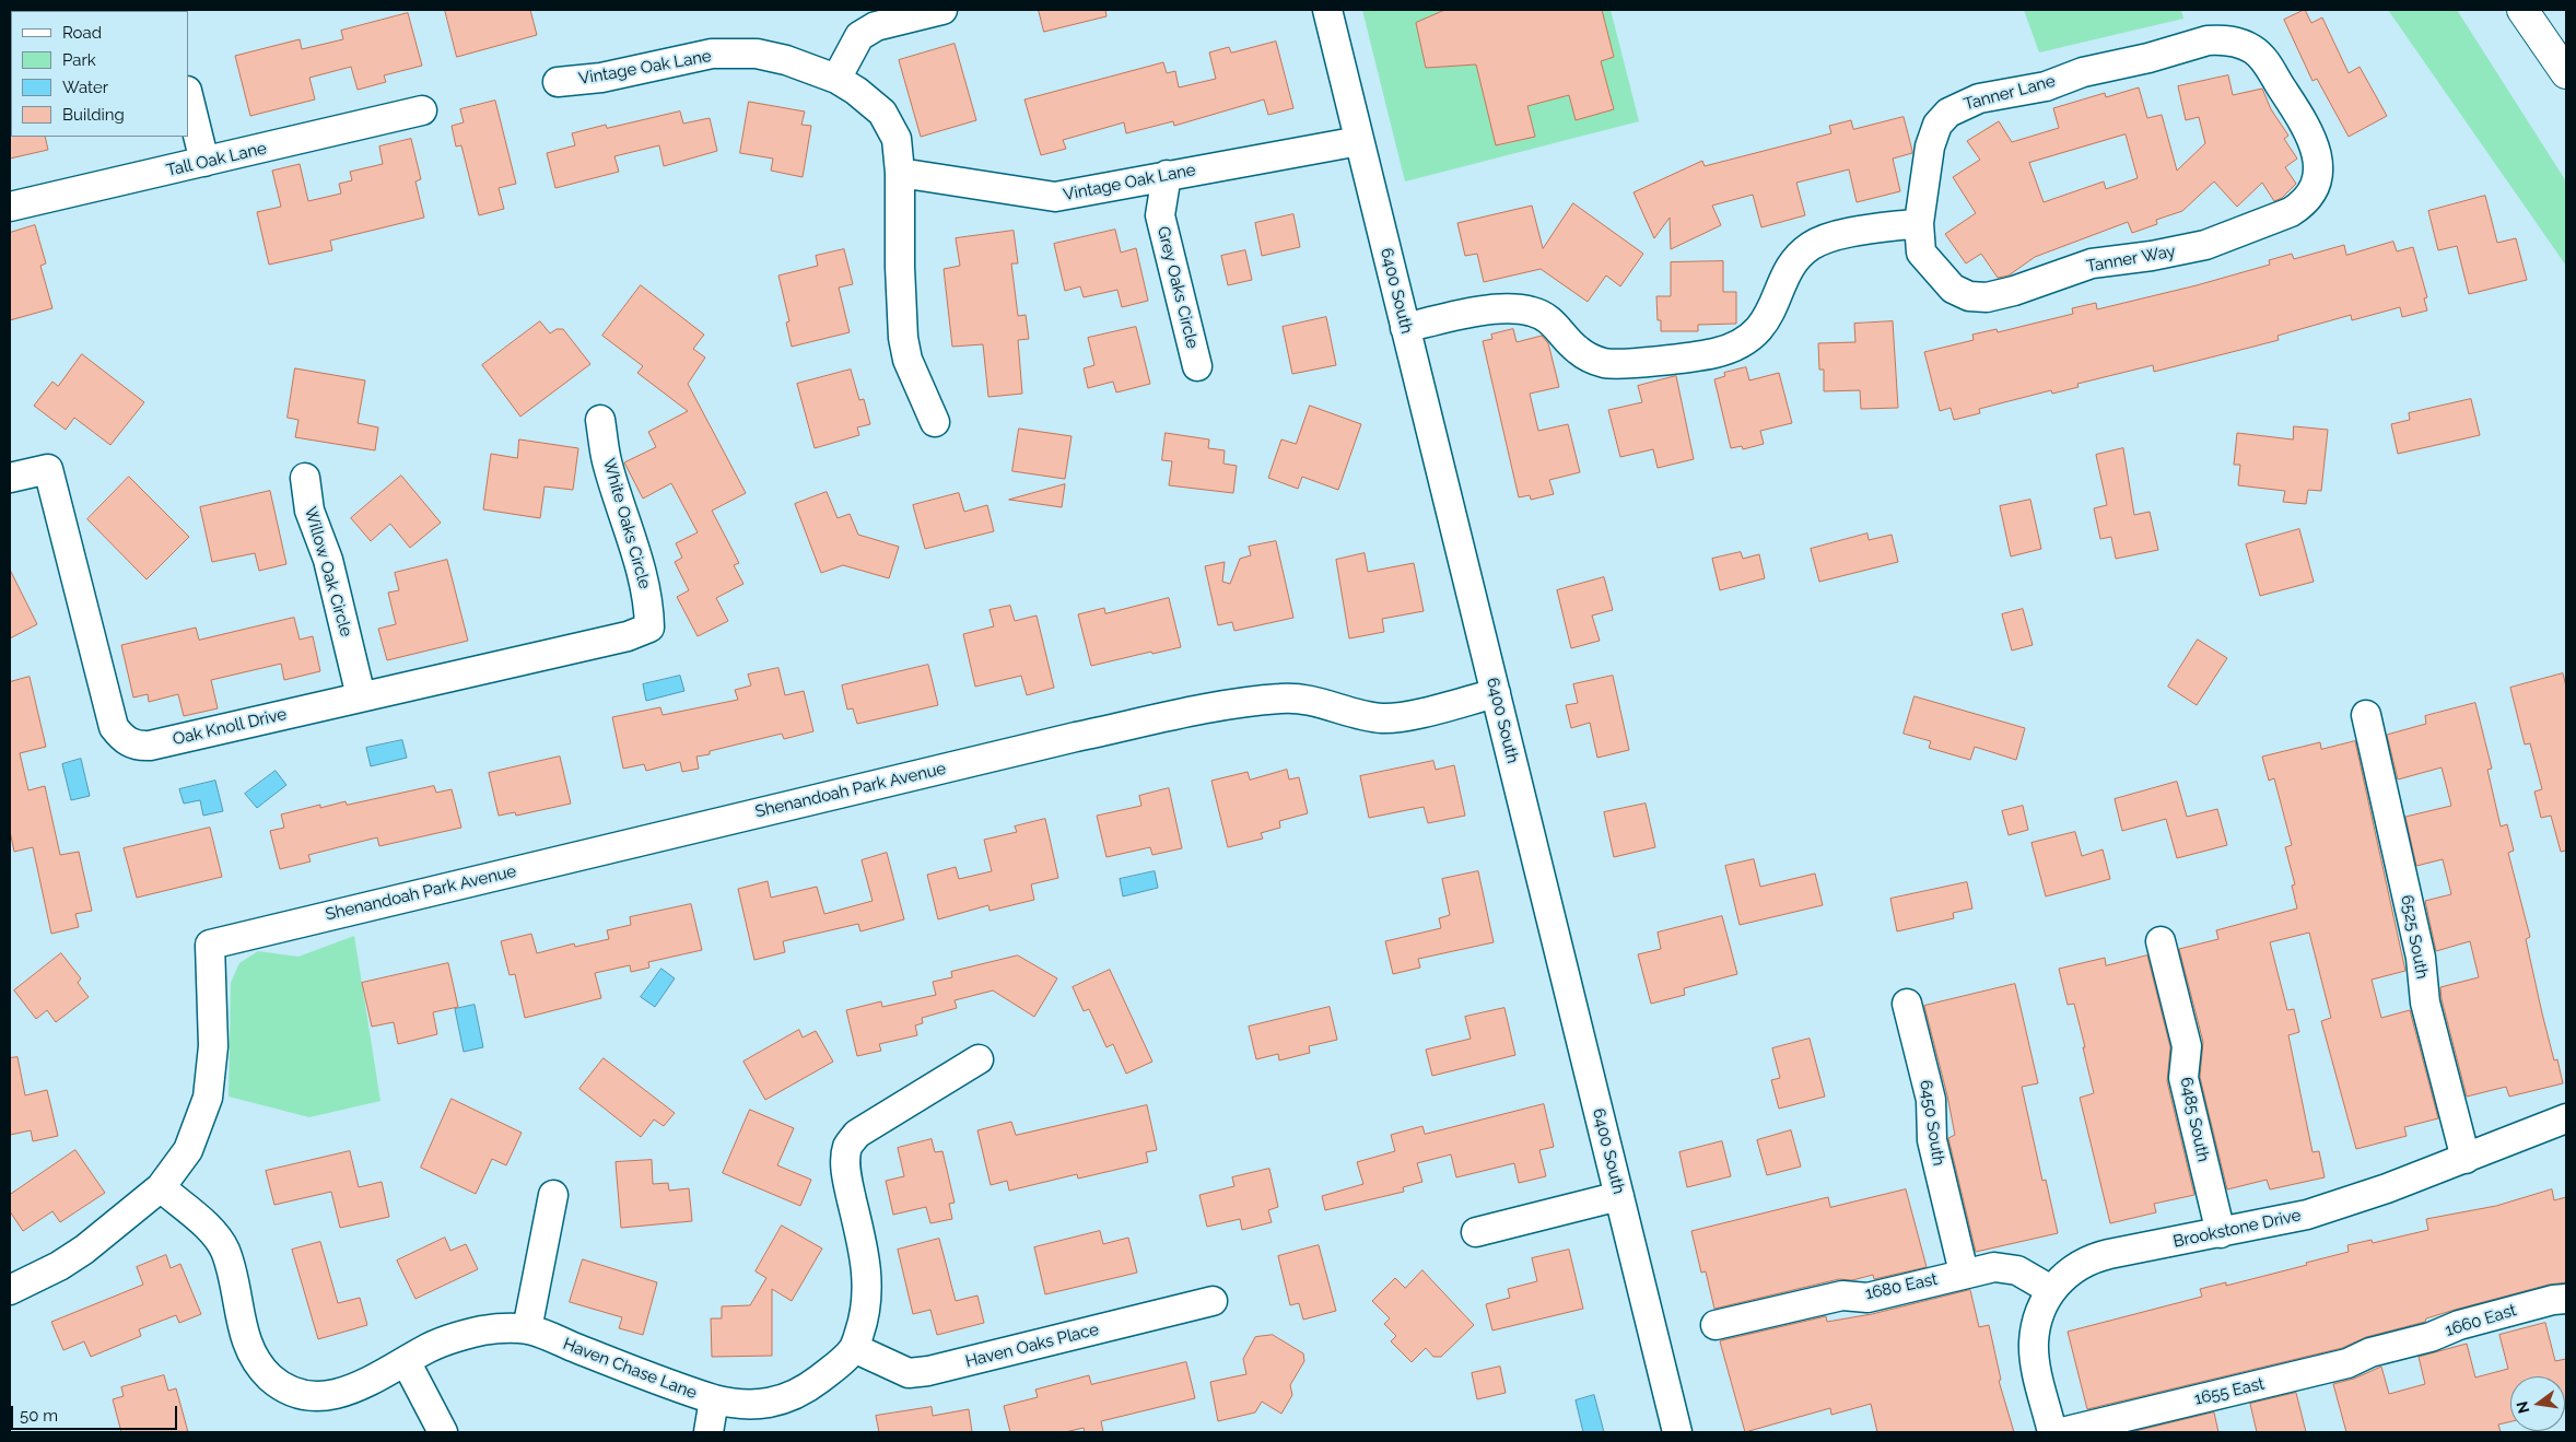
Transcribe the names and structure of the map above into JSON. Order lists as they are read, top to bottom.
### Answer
{
  "streets": {
    "street": [
      "Vintage Oak Lane",
      "Tanner Lane",
      "Tall Oak Lane",
      "Tanner Way",
      "Grey Oaks Circle",
      "6400 South",
      "White Oaks Circle",
      "Willow Oak Circle",
      "Oak Knoll Drive",
      "Shenandoah Park Avenue",
      "6525 South",
      "6485 South",
      "6450 South",
      "Brookstone Drive",
      "1680 East",
      "1660 East",
      "Haven Oaks Place",
      "Haven Chase Lane",
      "1655 East"
    ]
  },
  "crossings": [
    ["Vintage Oak Lane", "Grey Oaks Circle"],
    ["Vintage Oak Lane", "6400 South"],
    ["Tanner Lane", "Tanner Way"],
    ["6400 South", "Shenandoah Park Avenue"],
    ["White Oaks Circle", "Oak Knoll Drive"],
    ["Willow Oak Circle", "Oak Knoll Drive"],
    ["Shenandoah Park Avenue", "Haven Chase Lane"],
    ["6525 South", "Brookstone Drive"],
    ["6485 South", "Brookstone Drive"],
    ["6450 South", "1680 East"],
    ["Brookstone Drive", "1680 East"],
    ["1660 East", "1655 East"],
    ["Haven Oaks Place", "Haven Chase Lane"]
  ],
  "legend": [
    "Road",
    "Park",
    "Water",
    "Building"
  ],
  "scale_bar": "50 m",
  "north": "left"
}
